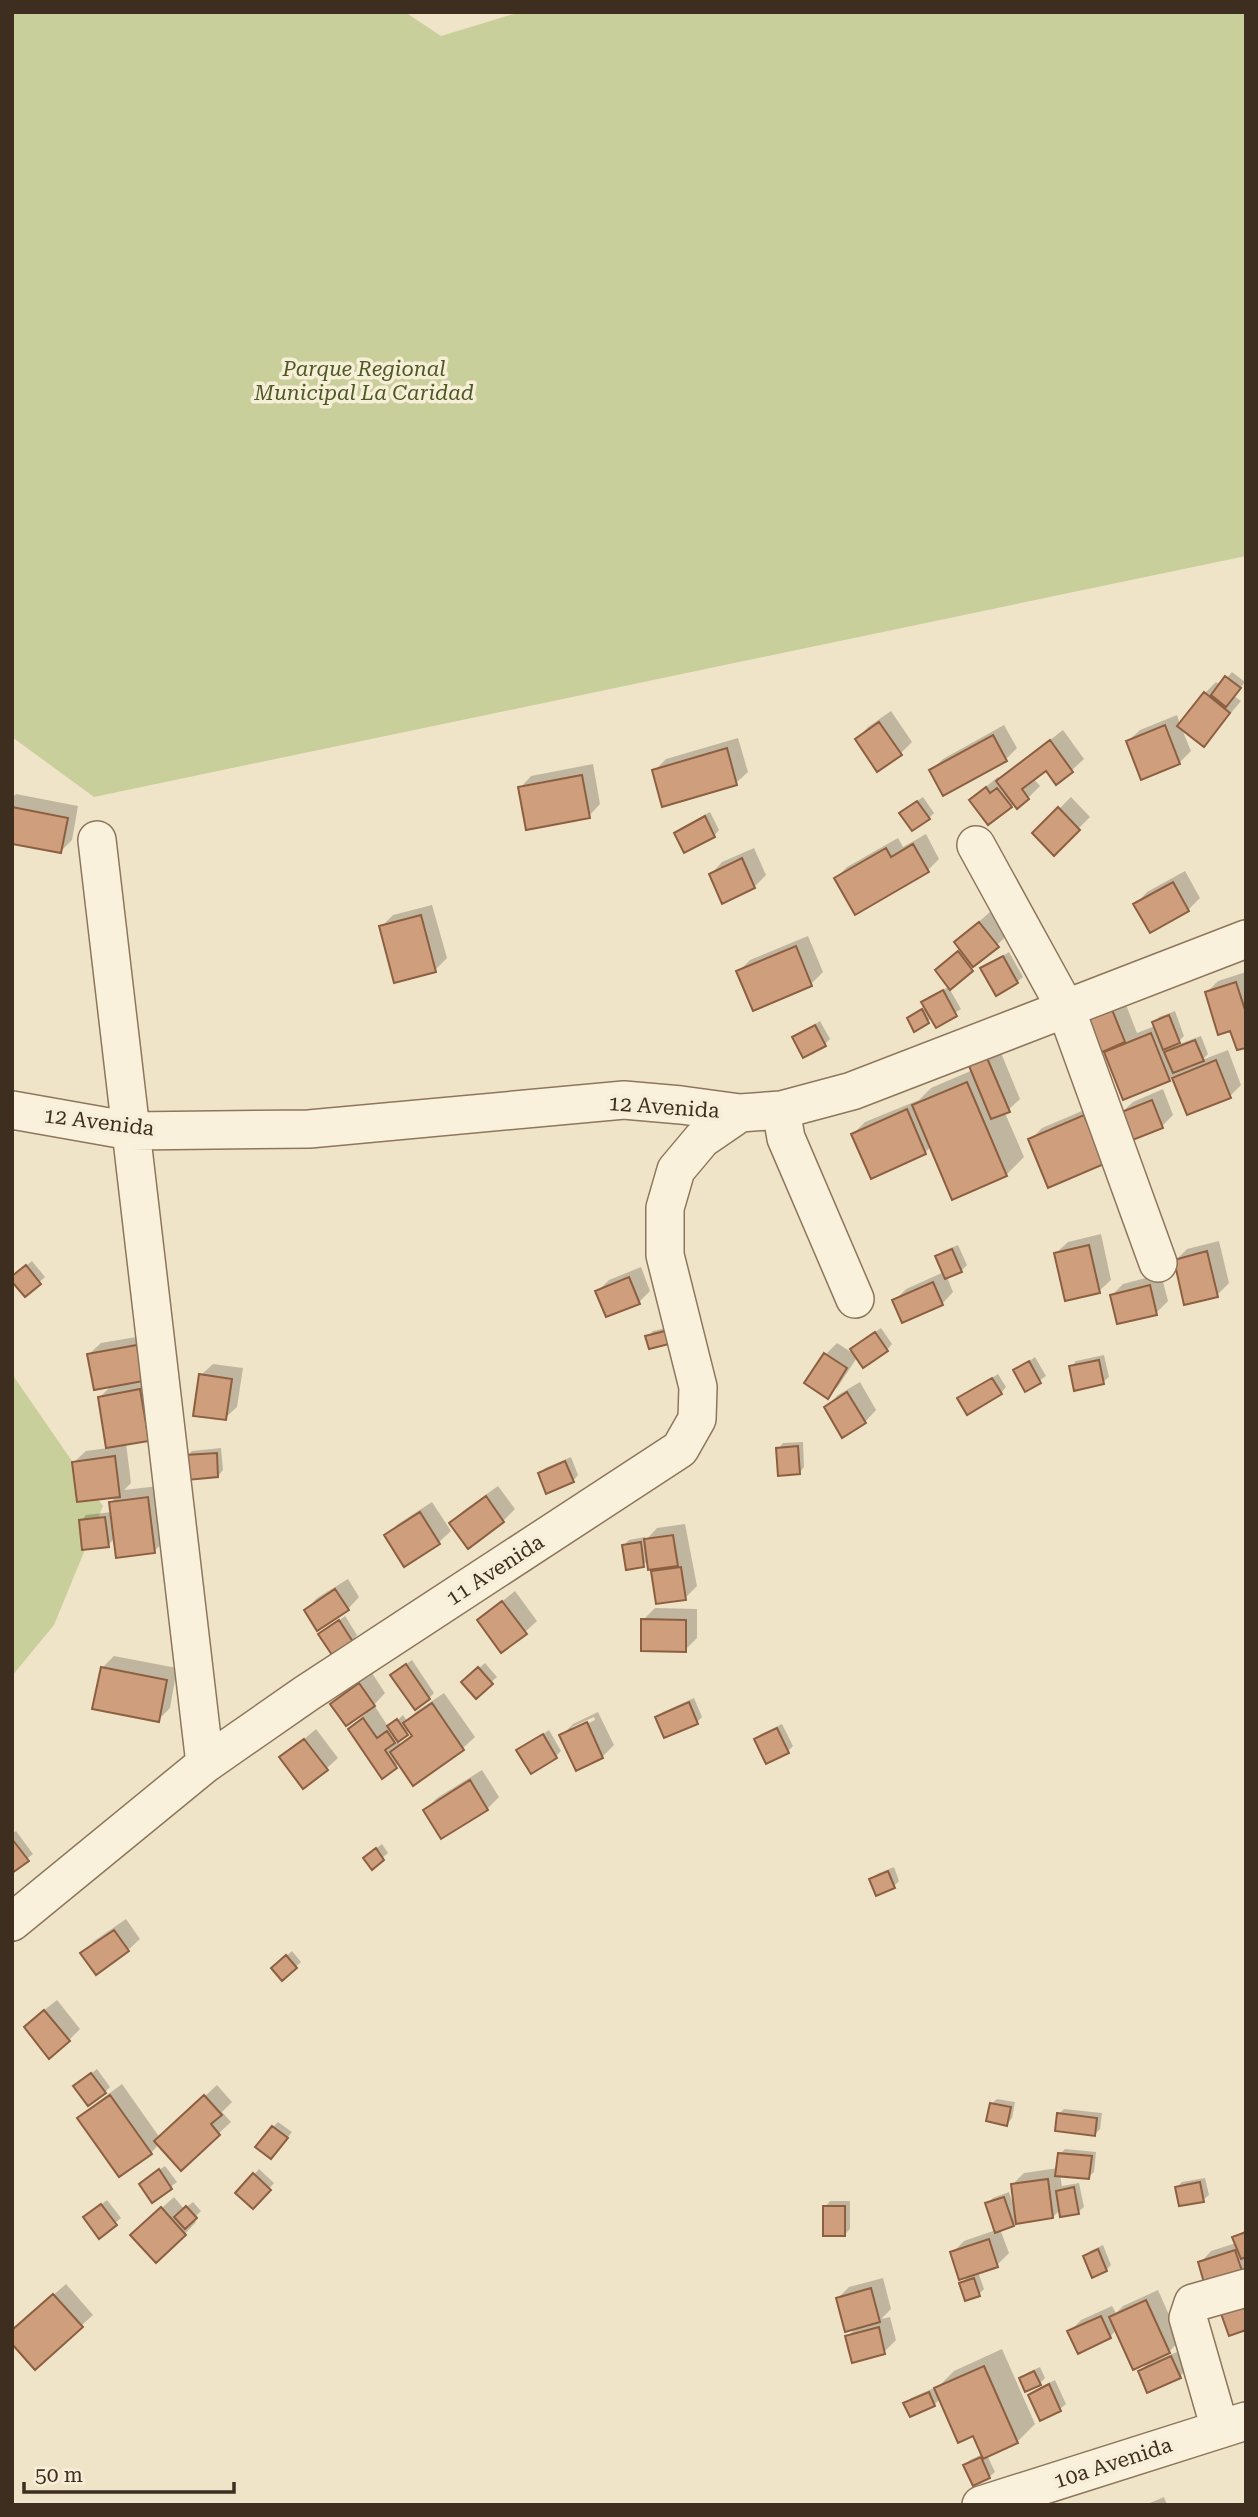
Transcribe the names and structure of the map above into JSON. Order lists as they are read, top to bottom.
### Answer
{
  "streets": {
    "street": ["12 Avenida", "11 Avenida", "10a Avenida"]
  },
  "crossings": [
    ["12 Avenida", "11 Avenida"]
  ],
  "parks": ["Parque Regional Municipal La Caridad"],
  "scale_bar": "50 m"
}
